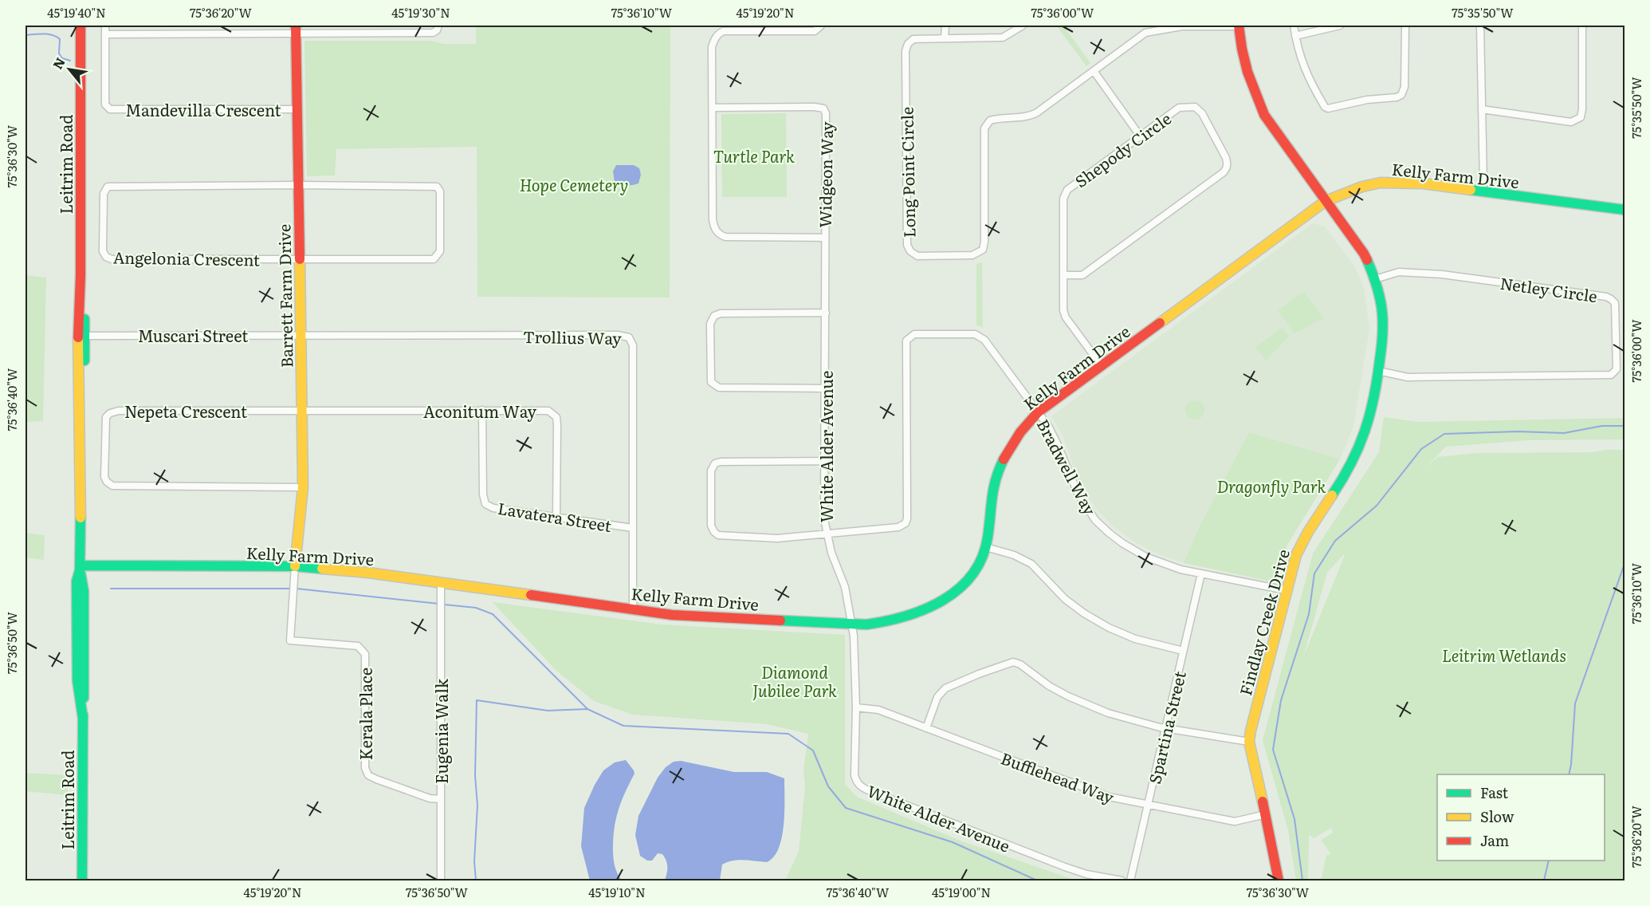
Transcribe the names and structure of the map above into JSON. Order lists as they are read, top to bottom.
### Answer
{
  "streets": {
    "street": [
      "Mandevilla Crescent",
      "Shepody Circle",
      "Leitrim Road",
      "Long Point Circle",
      "Widgeon Way",
      "Kelly Farm Drive",
      "Angelonia Crescent",
      "Netley Circle",
      "Barrett Farm Drive",
      "Muscari Street",
      "Trollius Way",
      "Nepeta Crescent",
      "Aconitum Way",
      "White Alder Avenue",
      "Bradwell Way",
      "Lavatera Street",
      "Findlay Creek Drive",
      "Kerala Place",
      "Spartina Street",
      "Eugenia Walk",
      "Bufflehead Way"
    ]
  },
  "crossings": [
    ["Mandevilla Crescent", "Barrett Farm Drive"],
    ["Shepody Circle", "Kelly Farm Drive"],
    ["Leitrim Road", "Kelly Farm Drive"],
    ["Leitrim Road", "Muscari Street"],
    ["Long Point Circle", "Findlay Creek Drive"],
    ["Widgeon Way", "White Alder Avenue"],
    ["Kelly Farm Drive", "Barrett Farm Drive"],
    ["Kelly Farm Drive", "Trollius Way"],
    ["Kelly Farm Drive", "White Alder Avenue"],
    ["Kelly Farm Drive", "Bradwell Way"],
    ["Kelly Farm Drive", "Findlay Creek Drive"],
    ["Kelly Farm Drive", "Kerala Place"],
    ["Kelly Farm Drive", "Eugenia Walk"],
    ["Angelonia Crescent", "Barrett Farm Drive"],
    ["Netley Circle", "Findlay Creek Drive"],
    ["Barrett Farm Drive", "Muscari Street"],
    ["Barrett Farm Drive", "Trollius Way"],
    ["Barrett Farm Drive", "Nepeta Crescent"],
    ["Barrett Farm Drive", "Aconitum Way"],
    ["Barrett Farm Drive", "Kerala Place"],
    ["Muscari Street", "Trollius Way"],
    ["Trollius Way", "Lavatera Street"],
    ["Nepeta Crescent", "Aconitum Way"],
    ["Aconitum Way", "Lavatera Street"],
    ["White Alder Avenue", "Bradwell Way"],
    ["White Alder Avenue", "Bufflehead Way"],
    ["Bradwell Way", "Findlay Creek Drive"],
    ["Bradwell Way", "Spartina Street"],
    ["Findlay Creek Drive", "Bufflehead Way"],
    ["Kerala Place", "Eugenia Walk"],
    ["Spartina Street", "Bufflehead Way"]
  ],
  "parks": [
    "Turtle Park",
    "Hope Cemetery",
    "Dragonfly Park",
    "Leitrim Wetlands",
    "Diamond Jubilee Park"
  ],
  "legend": ["Fast", "Slow", "Jam"],
  "north": "top left",
  "coordinates": [
    "45°19'40\"N",
    "75°36'20\"W",
    "45°19'30\"N",
    "75°36'10\"W",
    "45°19'20\"N",
    "75°36'00\"W",
    "75°35'50\"W",
    "75°36'30\"W",
    "75°36'40\"W",
    "75°36'50\"W",
    "45°19'10\"N",
    "45°19'00\"N"
  ]
}
